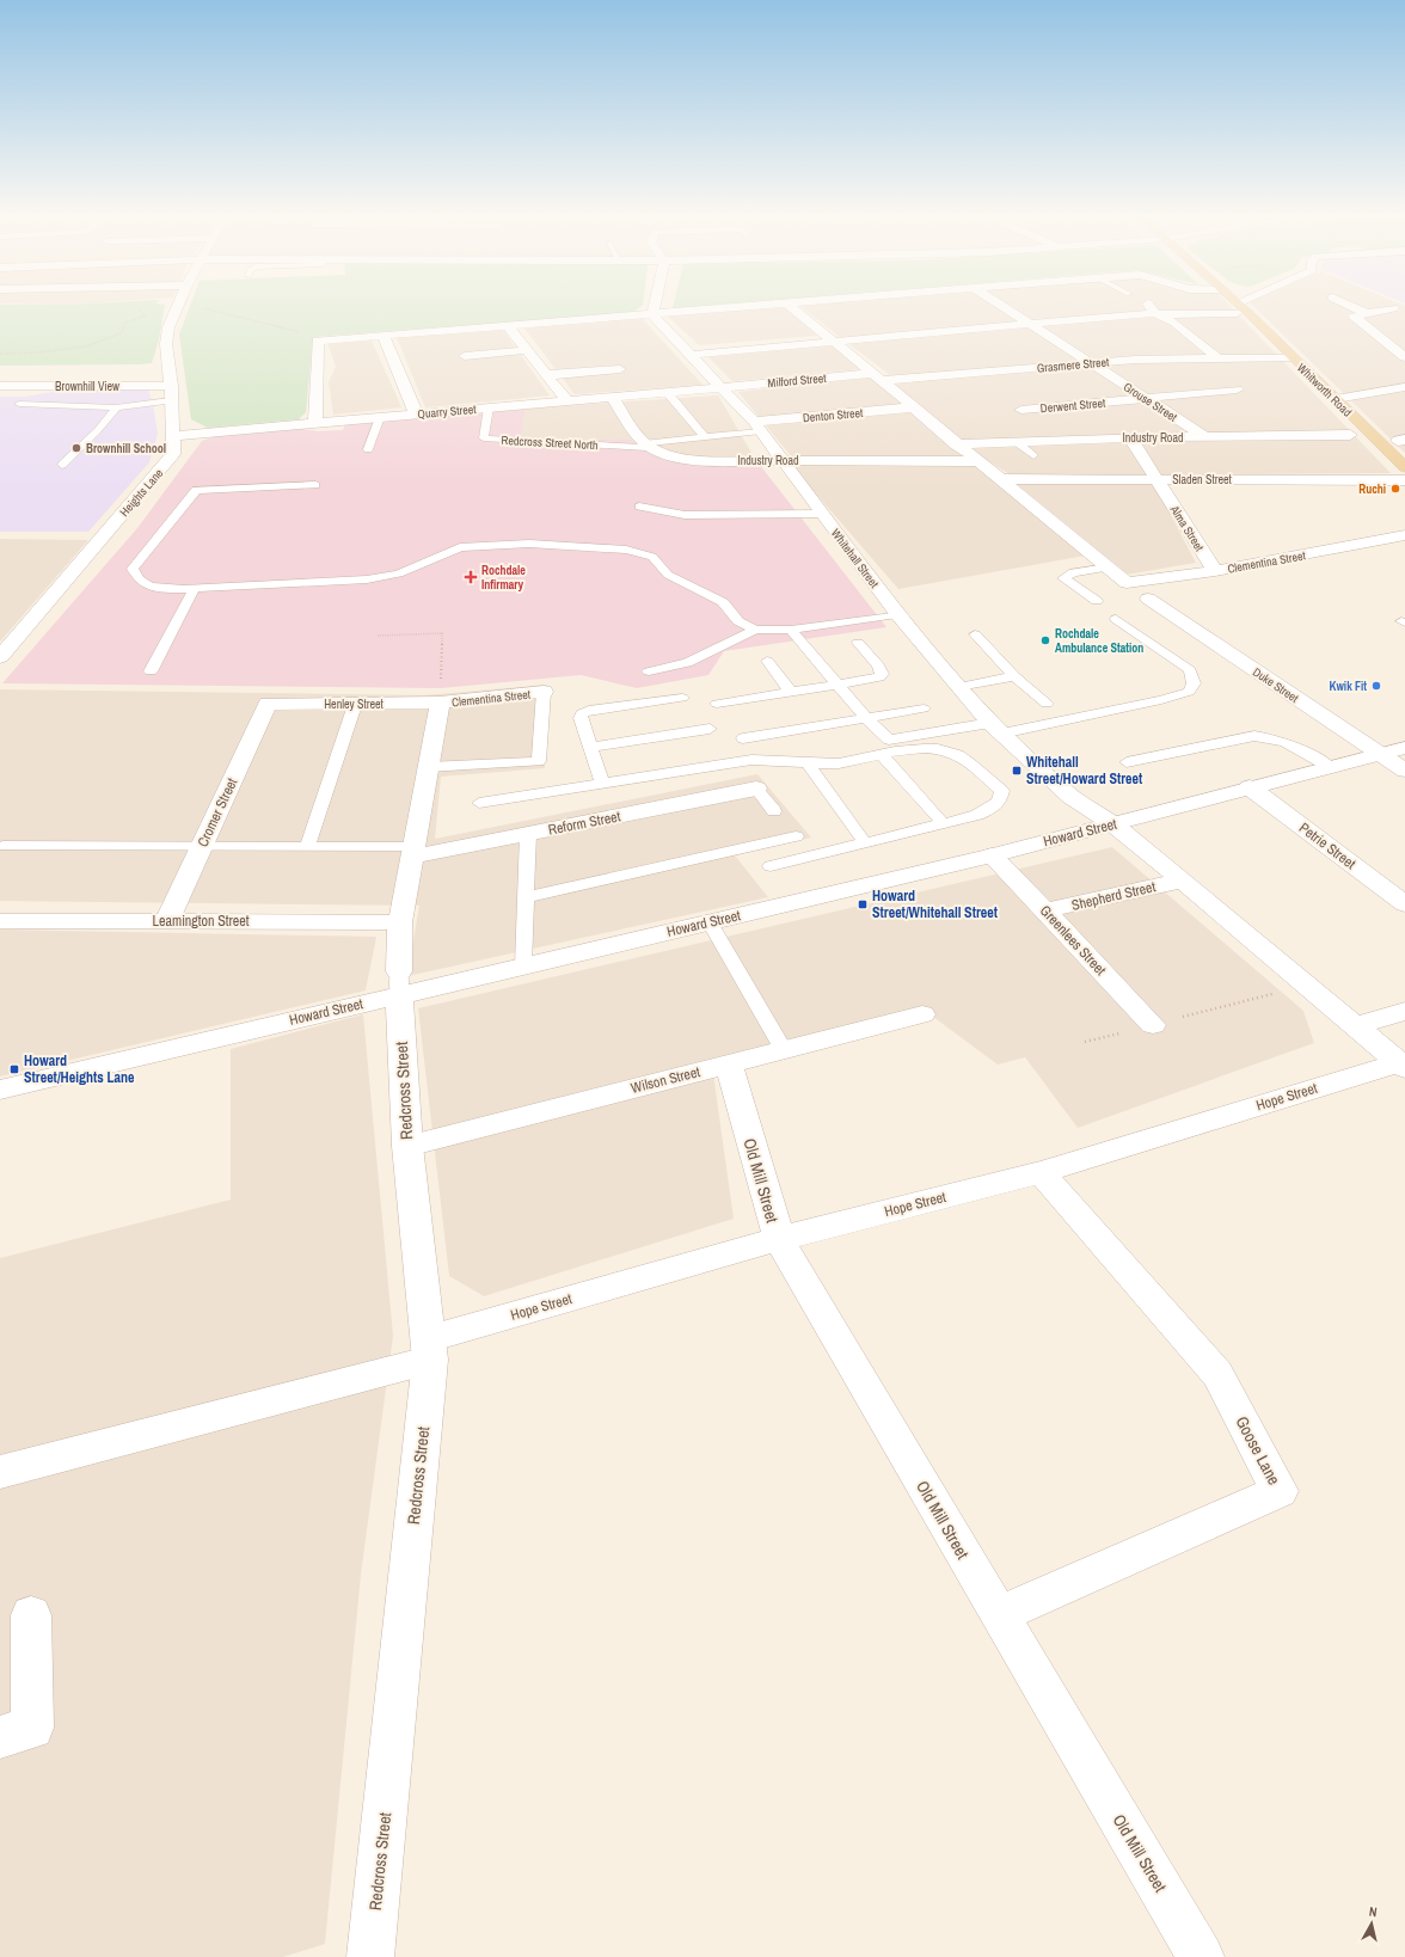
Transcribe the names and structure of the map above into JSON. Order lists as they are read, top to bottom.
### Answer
{
  "streets": {
    "main road": ["Whitworth Road"],
    "street": [
      "Grasmere Street",
      "Milford Street",
      "Brownhill View",
      "Grouse Street",
      "Derwent Street",
      "Quarry Street",
      "Denton Street",
      "Industry Road",
      "Sladen Street",
      "Heights Lane",
      "Alma Street",
      "Whitehall Street",
      "Clementina Street",
      "Duke Street",
      "Henley Street",
      "Cromer Street",
      "Reform Street",
      "Howard Street",
      "Petrie Street",
      "Shepherd Street",
      "Leamington Street",
      "Greenlees Street",
      "Wilson Street",
      "Redcross Street",
      "Hope Street",
      "Old Mill Street",
      "Goose Lane"
    ],
    "lane": ["Redcross Street North"]
  },
  "crossings": [
    ["Grasmere Street", "Milford Street"],
    ["Grasmere Street", "Whitworth Road"],
    ["Grasmere Street", "Grouse Street"],
    ["Milford Street", "Quarry Street"],
    ["Milford Street", "Whitehall Street"],
    ["Brownhill View", "Heights Lane"],
    ["Grouse Street", "Derwent Street"],
    ["Grouse Street", "Industry Road"],
    ["Quarry Street", "Redcross Street North"],
    ["Quarry Street", "Heights Lane"],
    ["Quarry Street", "Whitehall Street"],
    ["Denton Street", "Whitehall Street"],
    ["Industry Road", "Redcross Street North"],
    ["Industry Road", "Alma Street"],
    ["Industry Road", "Whitehall Street"],
    ["Sladen Street", "Alma Street"],
    ["Alma Street", "Clementina Street"],
    ["Whitehall Street", "Howard Street"],
    ["Whitehall Street", "Shepherd Street"],
    ["Whitehall Street", "Hope Street"],
    ["Clementina Street", "Henley Street"],
    ["Clementina Street", "Redcross Street"],
    ["Duke Street", "Howard Street"],
    ["Henley Street", "Cromer Street"],
    ["Henley Street", "Redcross Street"],
    ["Cromer Street", "Leamington Street"],
    ["Reform Street", "Redcross Street"],
    ["Howard Street", "Petrie Street"],
    ["Howard Street", "Greenlees Street"],
    ["Howard Street", "Redcross Street"],
    ["Shepherd Street", "Greenlees Street"],
    ["Leamington Street", "Redcross Street"],
    ["Wilson Street", "Redcross Street"],
    ["Wilson Street", "Old Mill Street"],
    ["Redcross Street", "Hope Street"],
    ["Hope Street", "Old Mill Street"],
    ["Hope Street", "Goose Lane"],
    ["Old Mill Street", "Goose Lane"]
  ],
  "places": {
    "other": [
      "Brownhill School",
      "Ruchi",
      "Rochdale Ambulance Station",
      "Kwik Fit"
    ],
    "health": ["Rochdale Infirmary"],
    "transit": ["Whitehall Street/Howard Street", "Howard Street/Whitehall Street", "Howard Street/Heights Lane"]
  },
  "north": "top"
}
